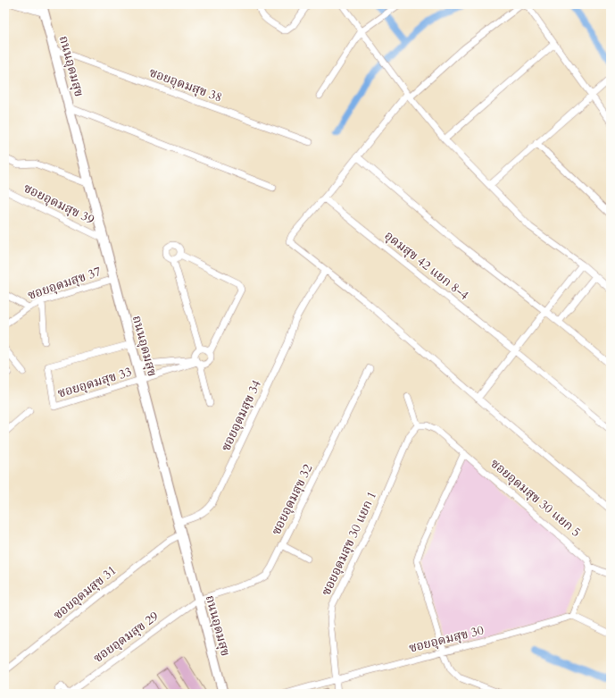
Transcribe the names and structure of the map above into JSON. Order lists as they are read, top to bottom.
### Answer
{
  "streets": {
    "main road": ["ถนนอุดมสุข"],
    "street": [
      "ซอยอุดมสุข 38",
      "ซอยอุดมสุข 39",
      "อุดมสุข 42 แยก 8-4",
      "ซอยอุดมสุข 37",
      "ซอยอุดมสุข 33",
      "ซอยอุดมสุข 34",
      "ซอยอุดมสุข 30 แยก 5",
      "ซอยอุดมสุข 32",
      "ซอยอุดมสุข 30 แยก 1",
      "ซอยอุดมสุข 31",
      "ซอยอุดมสุข 29",
      "ซอยอุดมสุข 30"
    ]
  },
  "crossings": [
    ["ถนนอุดมสุข", "ซอยอุดมสุข 38"],
    ["ถนนอุดมสุข", "ซอยอุดมสุข 39"],
    ["ถนนอุดมสุข", "ซอยอุดมสุข 37"],
    ["ถนนอุดมสุข", "ซอยอุดมสุข 33"],
    ["ถนนอุดมสุข", "ซอยอุดมสุข 34"],
    ["ถนนอุดมสุข", "ซอยอุดมสุข 32"],
    ["ถนนอุดมสุข", "ซอยอุดมสุข 31"],
    ["ถนนอุดมสุข", "ซอยอุดมสุข 29"],
    ["ซอยอุดมสุข 30 แยก 5", "ซอยอุดมสุข 30 แยก 1"],
    ["ซอยอุดมสุข 32", "ซอยอุดมสุข 29"],
    ["ซอยอุดมสุข 30 แยก 1", "ซอยอุดมสุข 30"]
  ]
}
